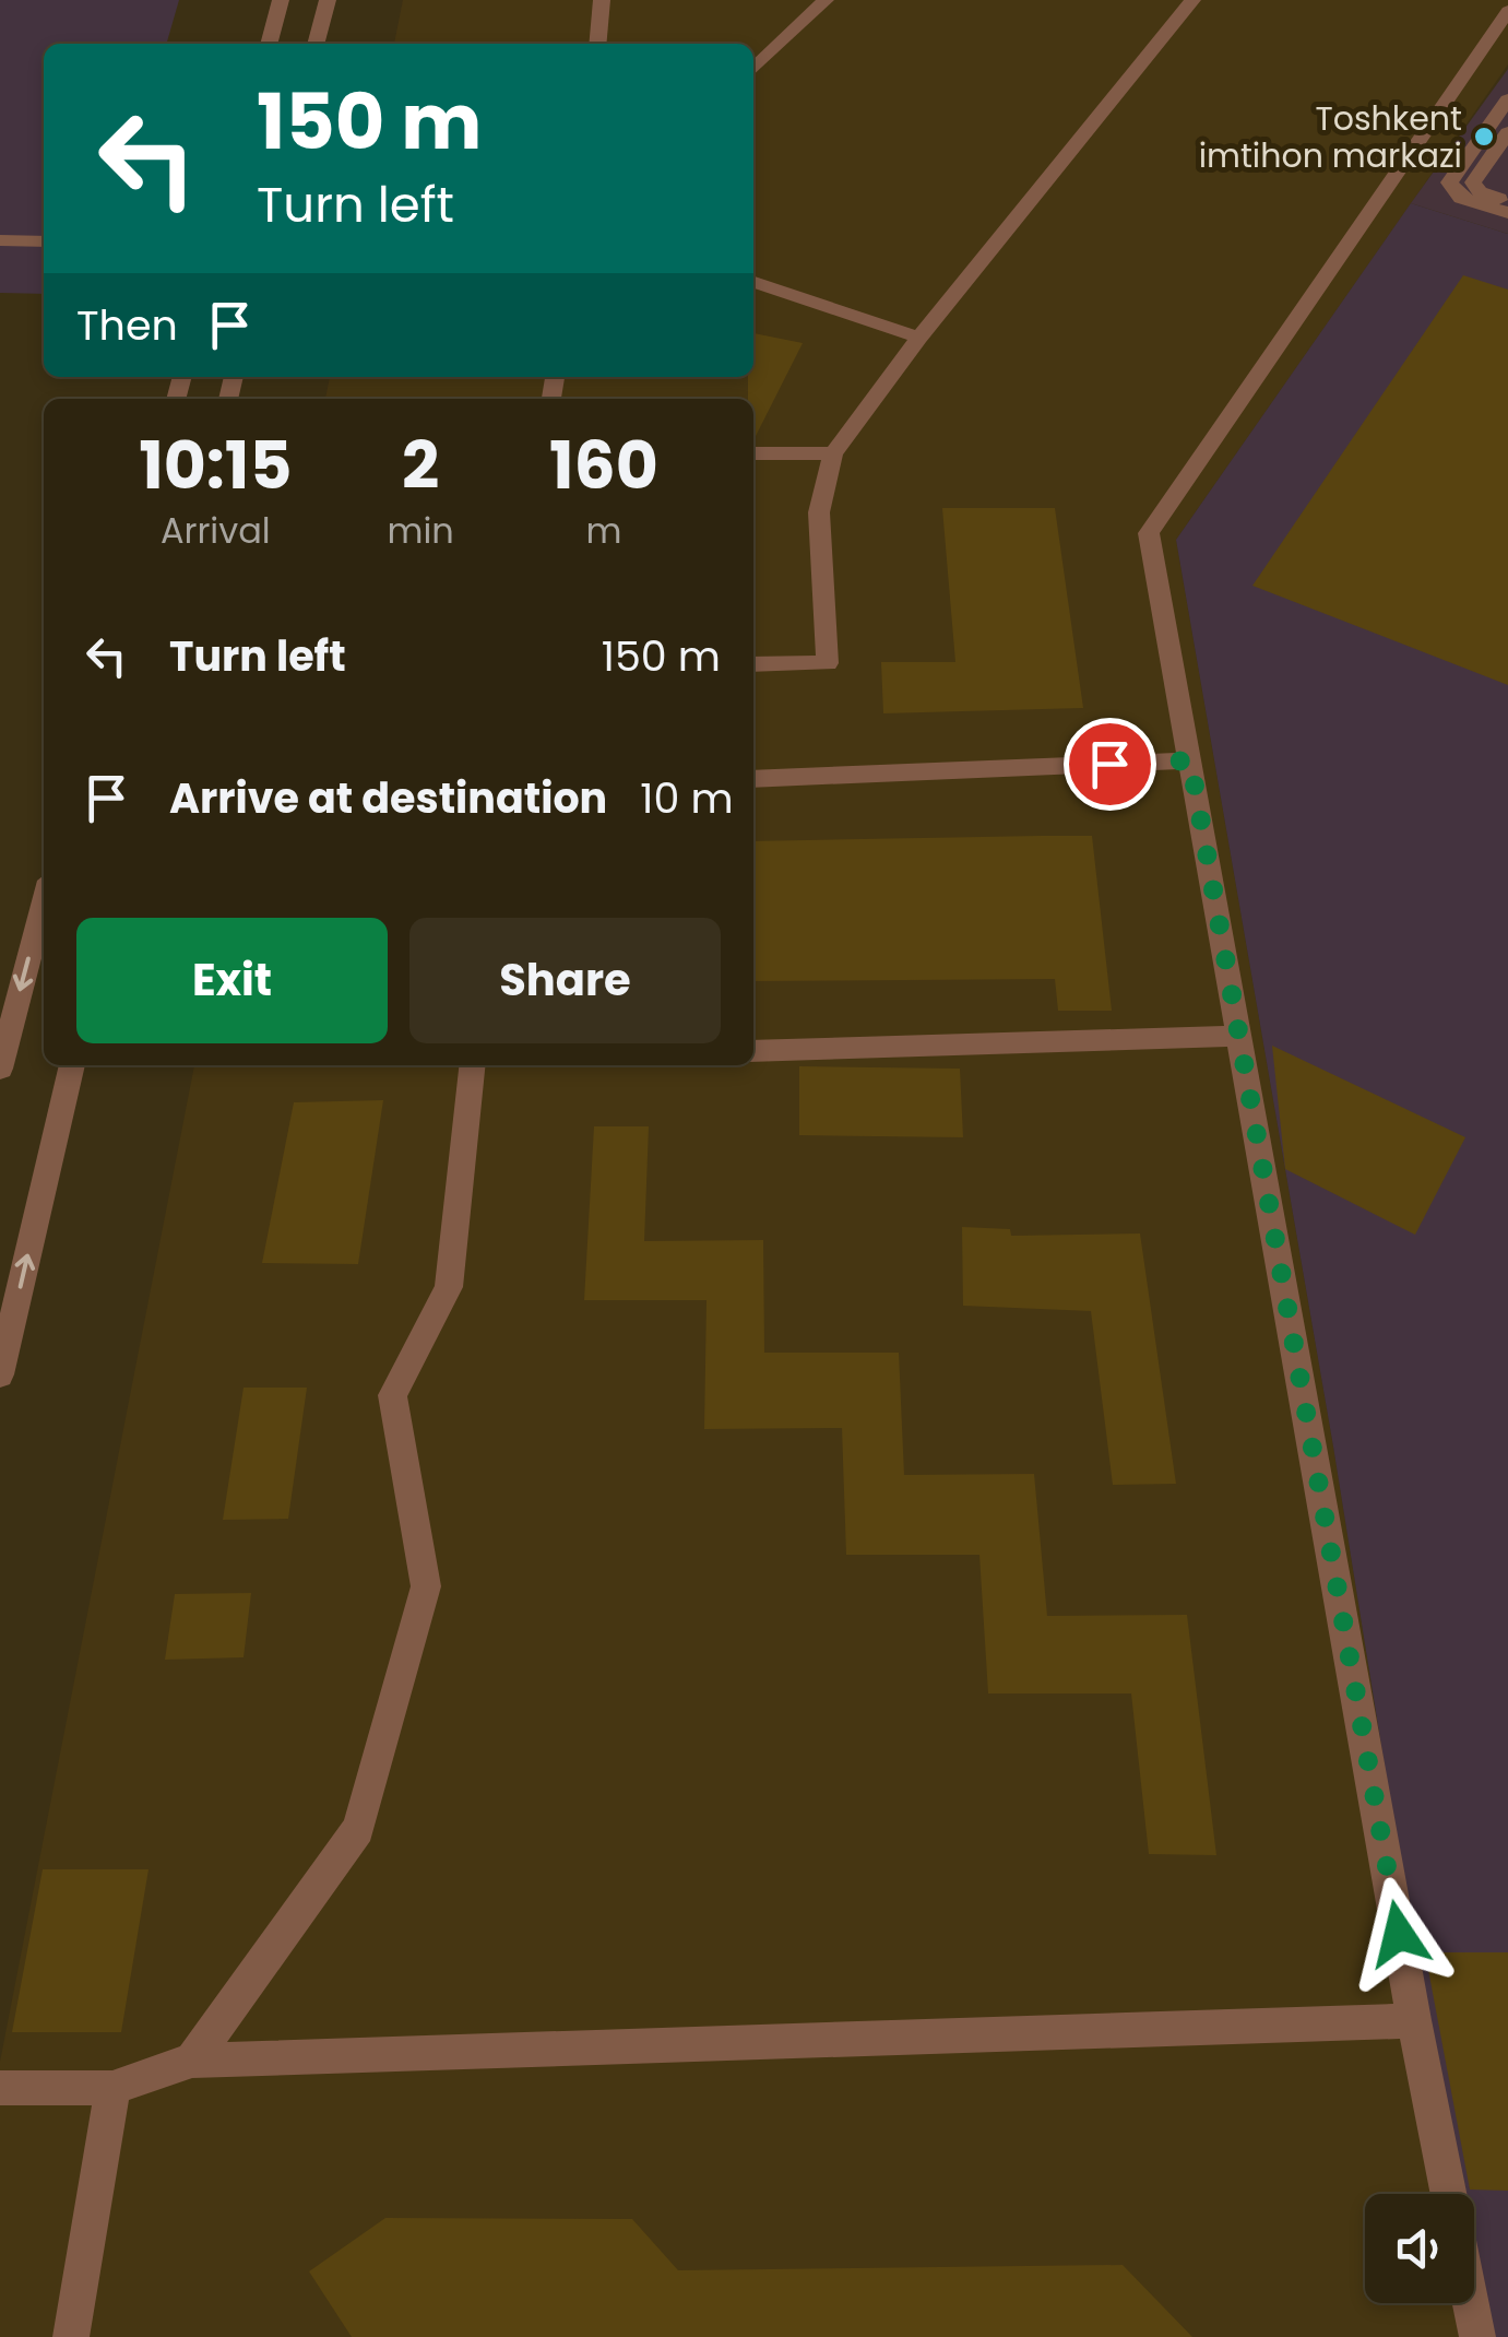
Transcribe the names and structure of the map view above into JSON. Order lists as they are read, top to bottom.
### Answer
{
  "places": ["Toshkent imtihon markazi"],
  "page": {
    "turn": ["150 m", "Turn left"],
    "then": "Then",
    "eta": [
      "10:15",
      "Arrival",
      "2",
      "min",
      "160",
      "m"
    ],
    "list": [
      {
        "name": "Turn left",
        "value": "150 m"
      },
      {
        "name": "Arrive at destination",
        "value": "10 m"
      }
    ],
    "buttons": ["Exit", "Share"]
  }
}
